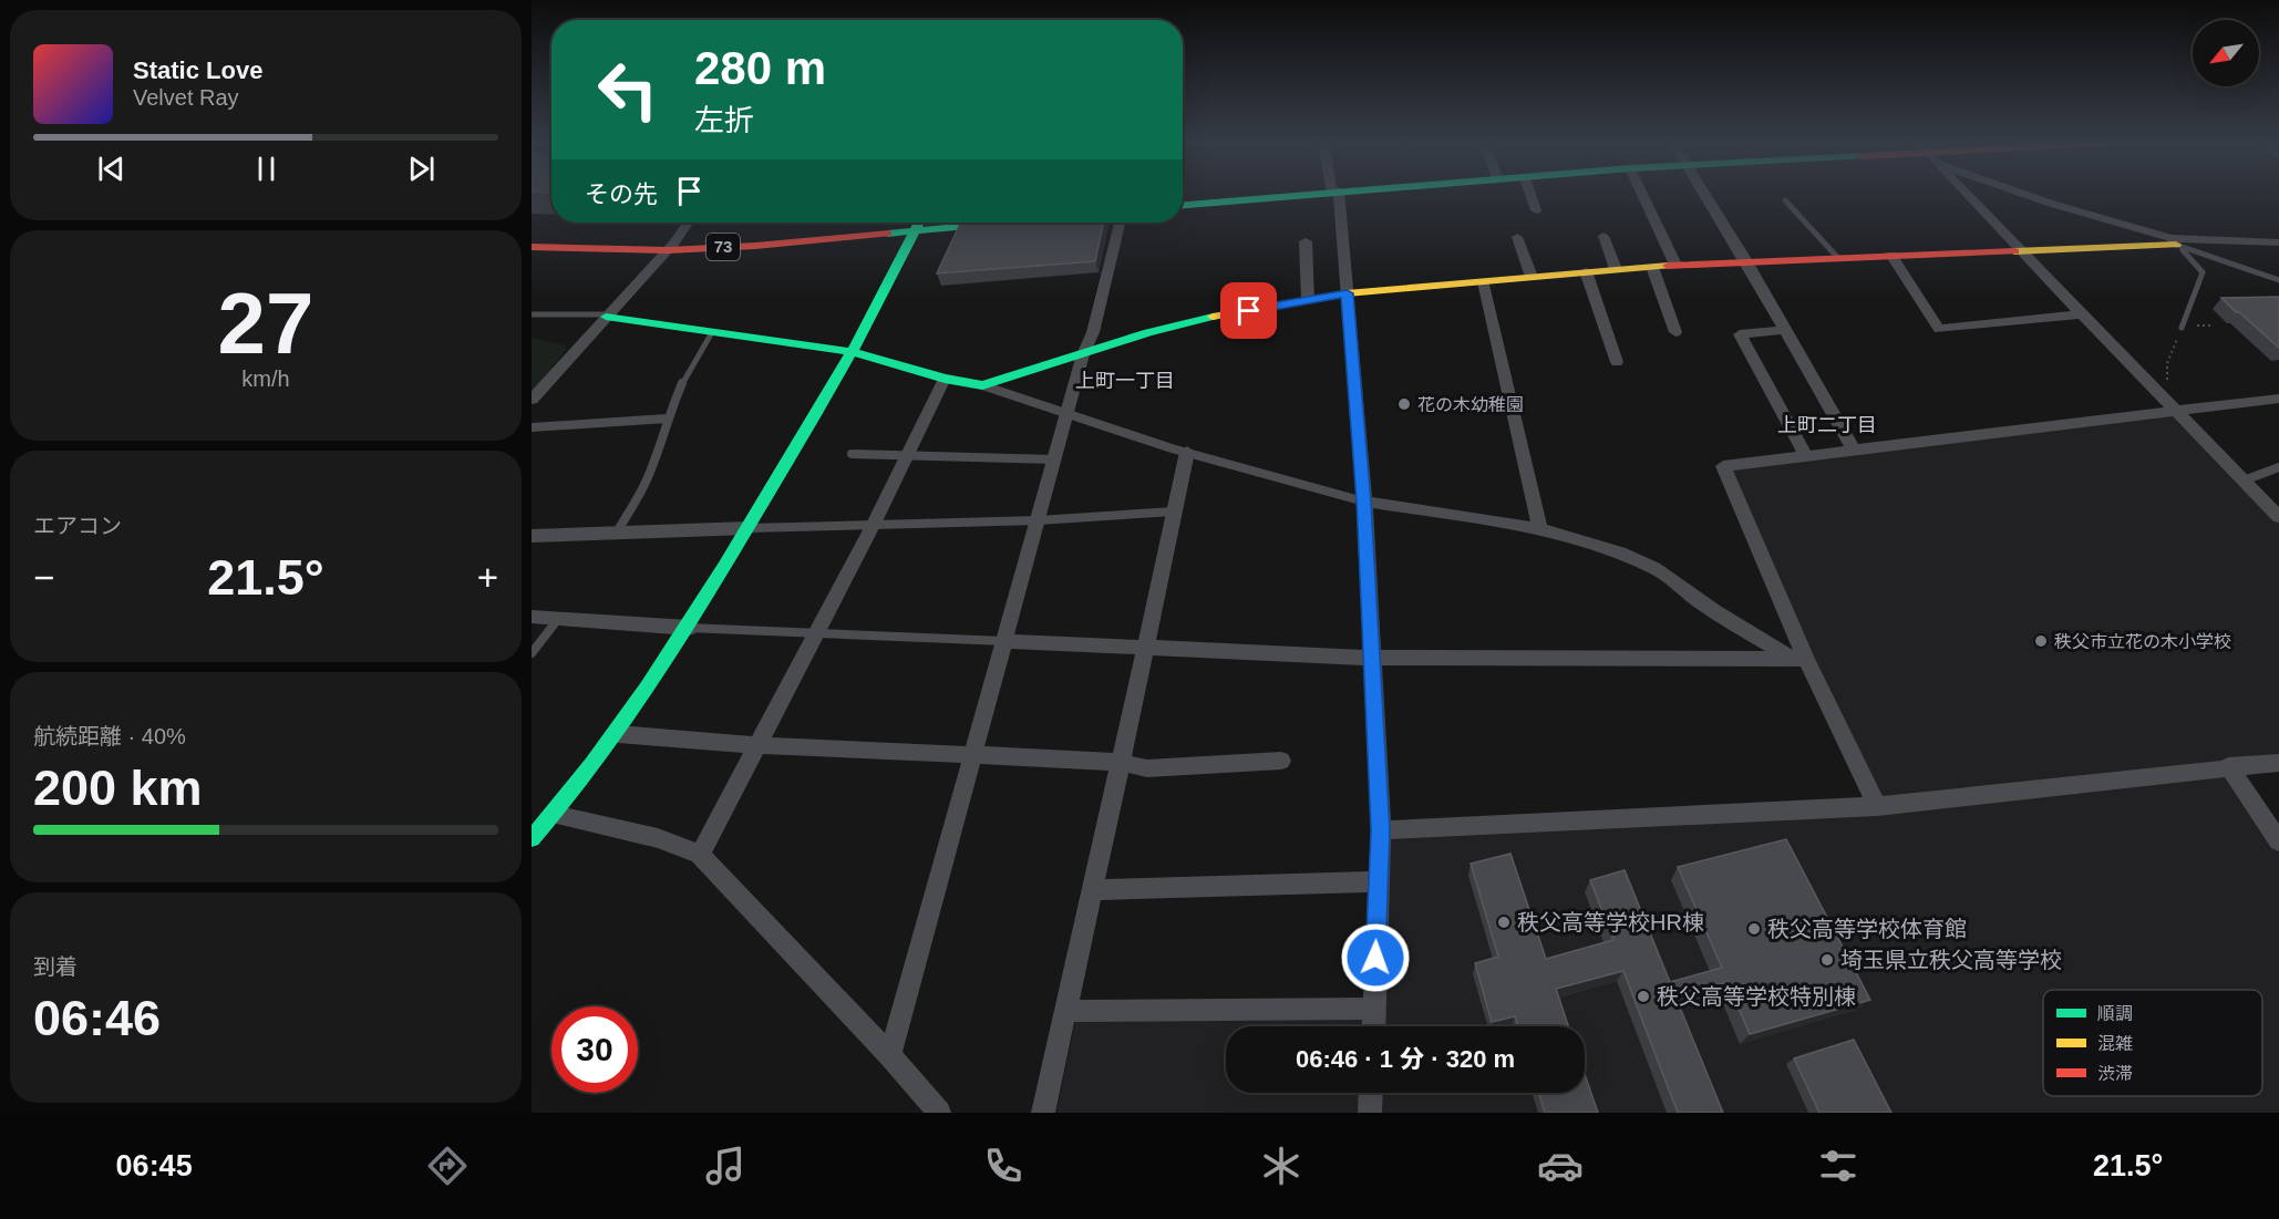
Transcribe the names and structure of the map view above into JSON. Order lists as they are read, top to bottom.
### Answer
{
  "streets": {
    "street": ["73"]
  },
  "districts": ["上町一丁目", "上町二丁目"],
  "places": [
    "花の木幼稚園",
    "秩父市立花の木小学校",
    "秩父高等学校HR棟",
    "秩父高等学校体育館",
    "埼玉県立秩父高等学校",
    "秩父高等学校特別棟"
  ],
  "legend": ["順調", "混雑", "渋滞"],
  "north": "bottom left",
  "page": {
    "turn": ["280 m", "左折"],
    "song": ["Static Love", "Velvet Ray"],
    "then": "その先",
    "tile": [
      ["27", "km/h"],
      "エアコン",
      ["航続距離 · 40%", "200 km"],
      ["到着", "06:46"]
    ],
    "heat": ["−", "21.5°", "+"],
    "limit": "30",
    "trip": "06:46 · 1 分 · 320 m",
    "tabs": ["06:45", "21.5°"]
  }
}
